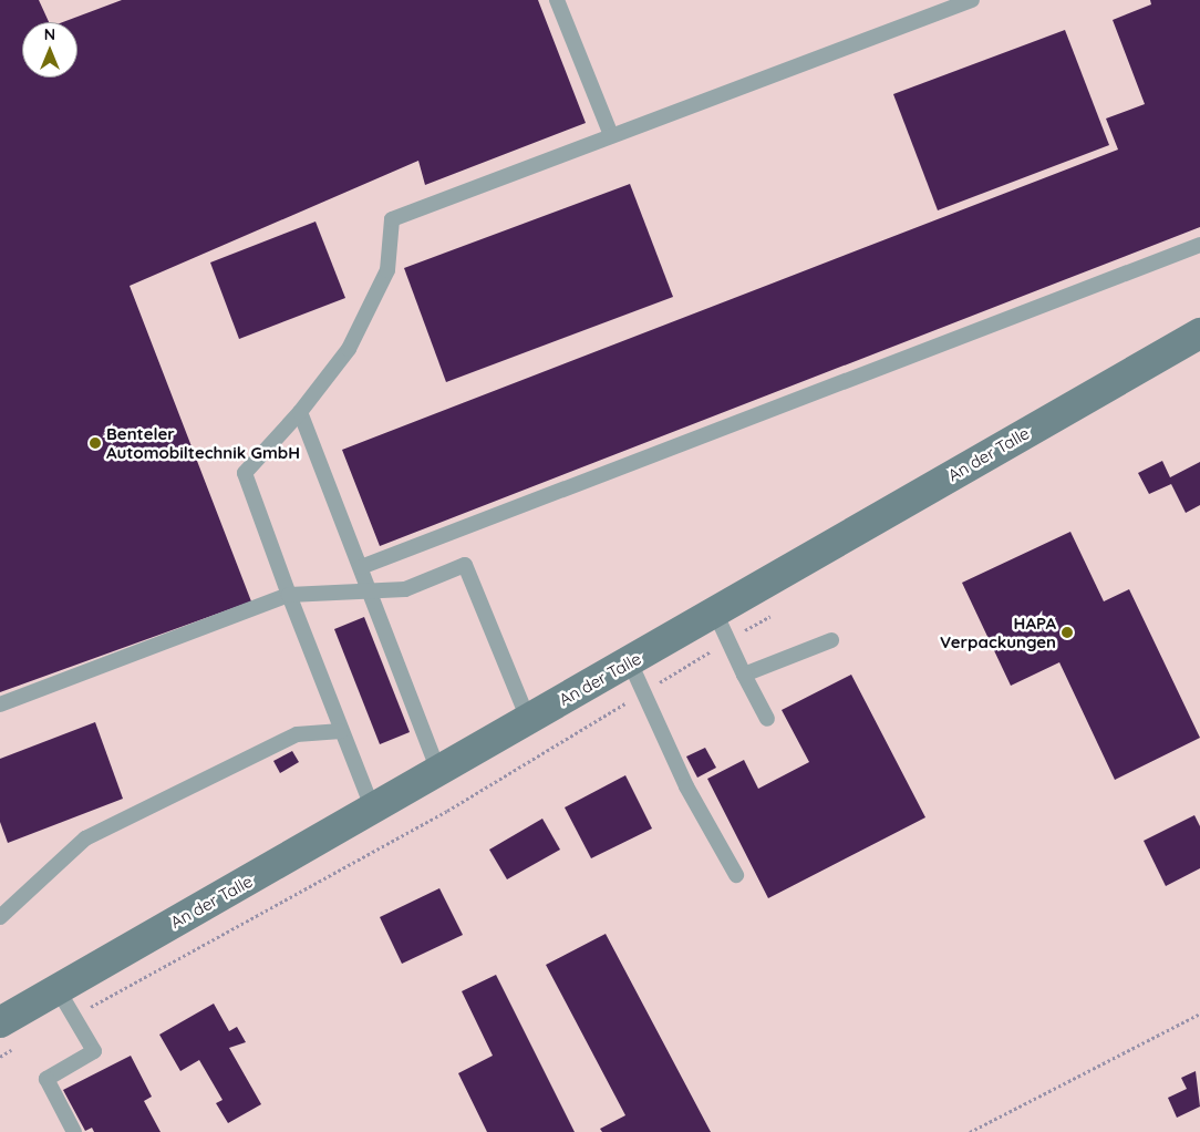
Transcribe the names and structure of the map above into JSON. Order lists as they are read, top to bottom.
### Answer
{
  "streets": {
    "street": ["An der Talle"]
  },
  "places": ["Benteler Automobiltechnik GmbH", "HAPA Verpackungen"],
  "north": "top"
}
